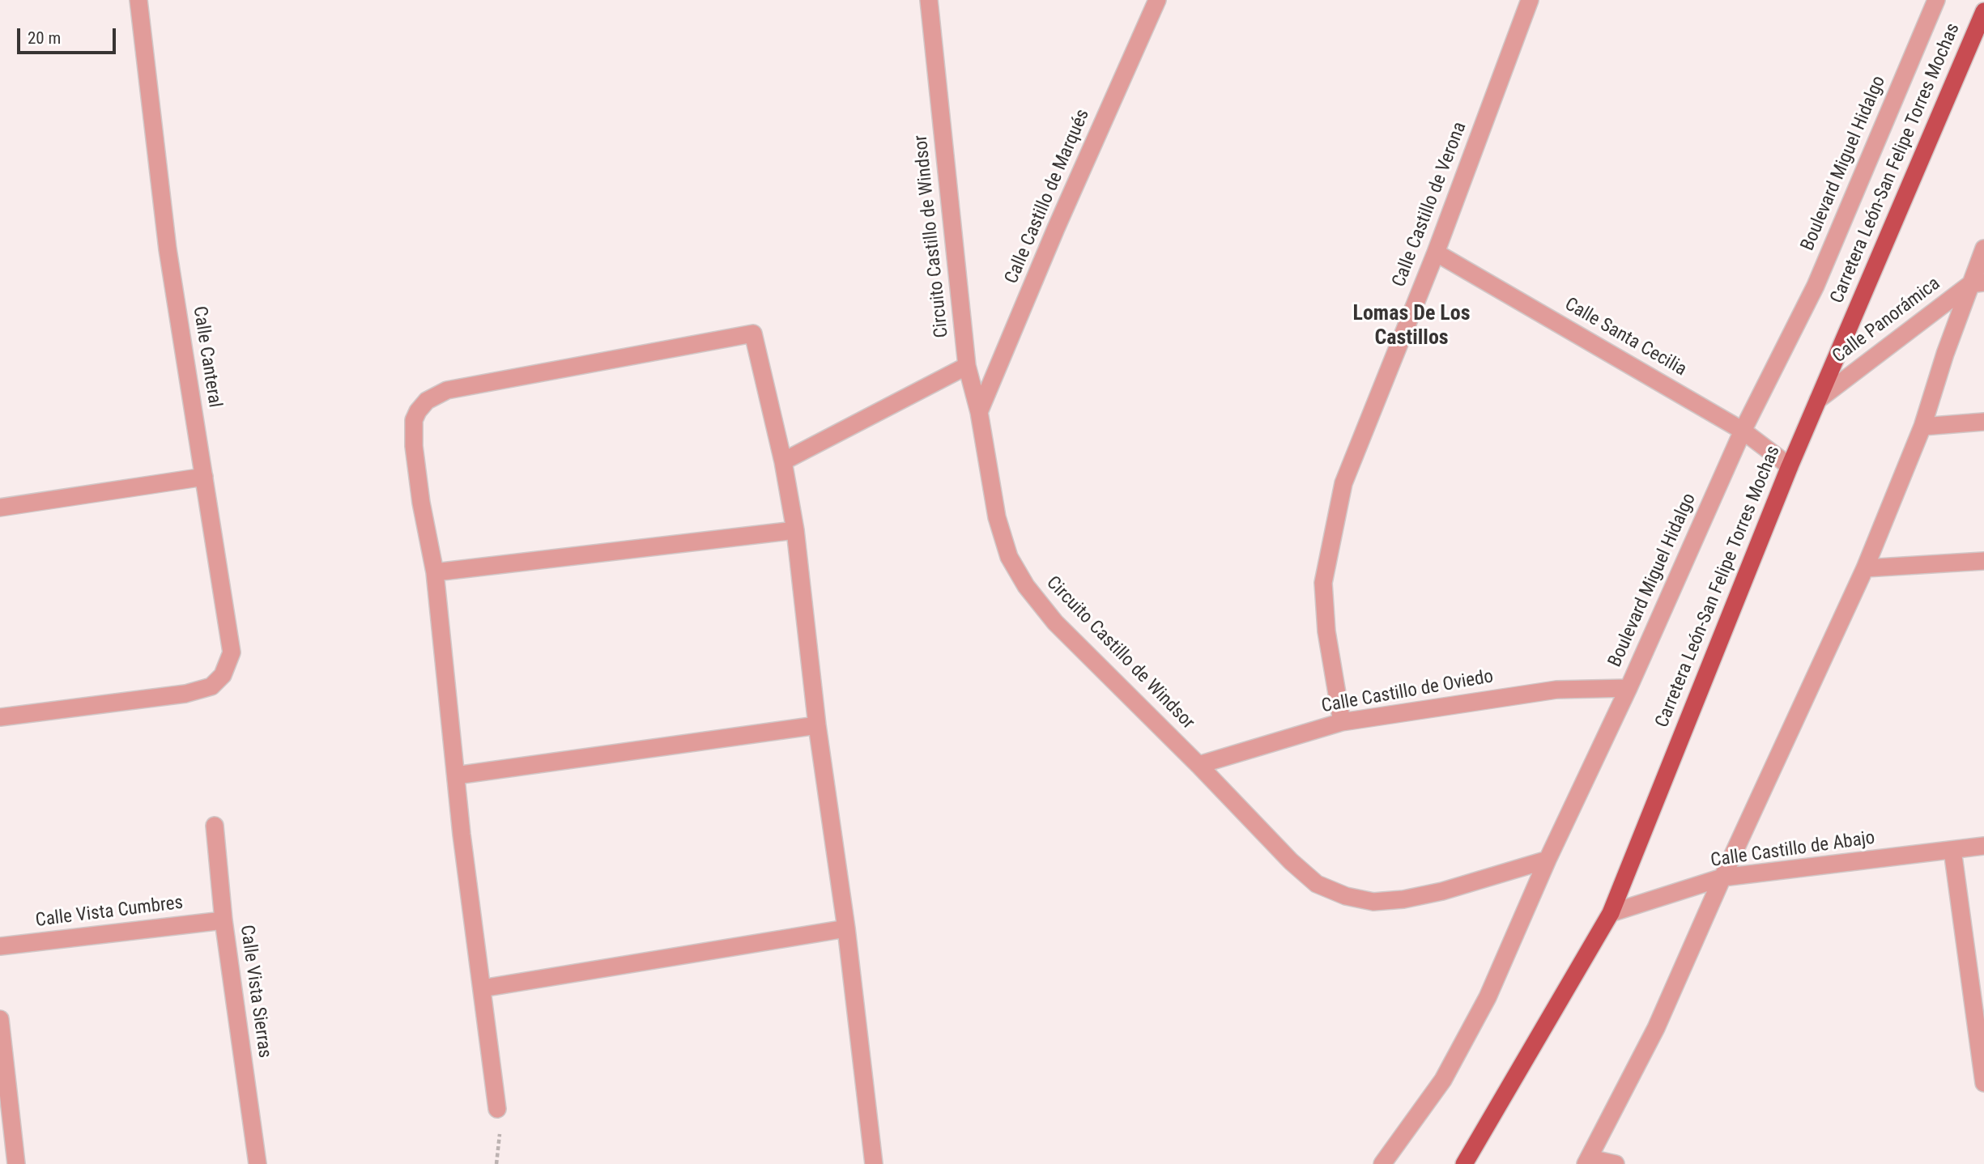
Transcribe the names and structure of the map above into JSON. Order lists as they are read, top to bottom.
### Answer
{
  "streets": {
    "main road": ["Carretera León-San Felipe Torres Mochas"],
    "street": [
      "Boulevard Miguel Hidalgo",
      "Calle Castillo de Marqués",
      "Calle Castillo de Verona",
      "Circuito Castillo de Windsor",
      "Calle Panorámica",
      "Calle Santa Cecilia",
      "Calle Canteral",
      "Calle Castillo de Oviedo",
      "Calle Castillo de Abajo",
      "Calle Vista Cumbres",
      "Calle Vista Sierras"
    ]
  },
  "crossings": [
    ["Boulevard Miguel Hidalgo", "Circuito Castillo de Windsor"],
    ["Boulevard Miguel Hidalgo", "Calle Santa Cecilia"],
    ["Boulevard Miguel Hidalgo", "Calle Castillo de Oviedo"],
    ["Carretera León-San Felipe Torres Mochas", "Calle Panorámica"],
    ["Carretera León-San Felipe Torres Mochas", "Calle Santa Cecilia"],
    ["Carretera León-San Felipe Torres Mochas", "Calle Castillo de Abajo"],
    ["Calle Castillo de Marqués", "Circuito Castillo de Windsor"],
    ["Calle Castillo de Verona", "Calle Santa Cecilia"],
    ["Calle Castillo de Verona", "Calle Castillo de Oviedo"],
    ["Circuito Castillo de Windsor", "Calle Castillo de Oviedo"],
    ["Calle Vista Cumbres", "Calle Vista Sierras"]
  ],
  "districts": ["Lomas De Los Castillos"],
  "scale_bar": "20 m"
}
